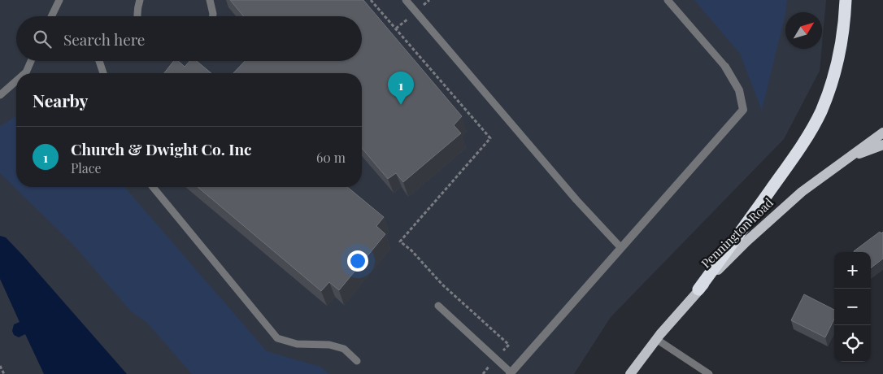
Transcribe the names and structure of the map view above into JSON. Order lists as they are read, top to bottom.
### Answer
{
  "streets": {
    "main road": ["Pennington Road"]
  },
  "north": "top right",
  "page": {
    "search": "Search here",
    "pins": "1",
    "heading": "Nearby",
    "list": [
      {
        "mark": "1",
        "name": "Church & Dwight Co. Inc",
        "note": "Place",
        "value": "60 m"
      }
    ],
    "map_buttons": ["+", "−"]
  }
}
